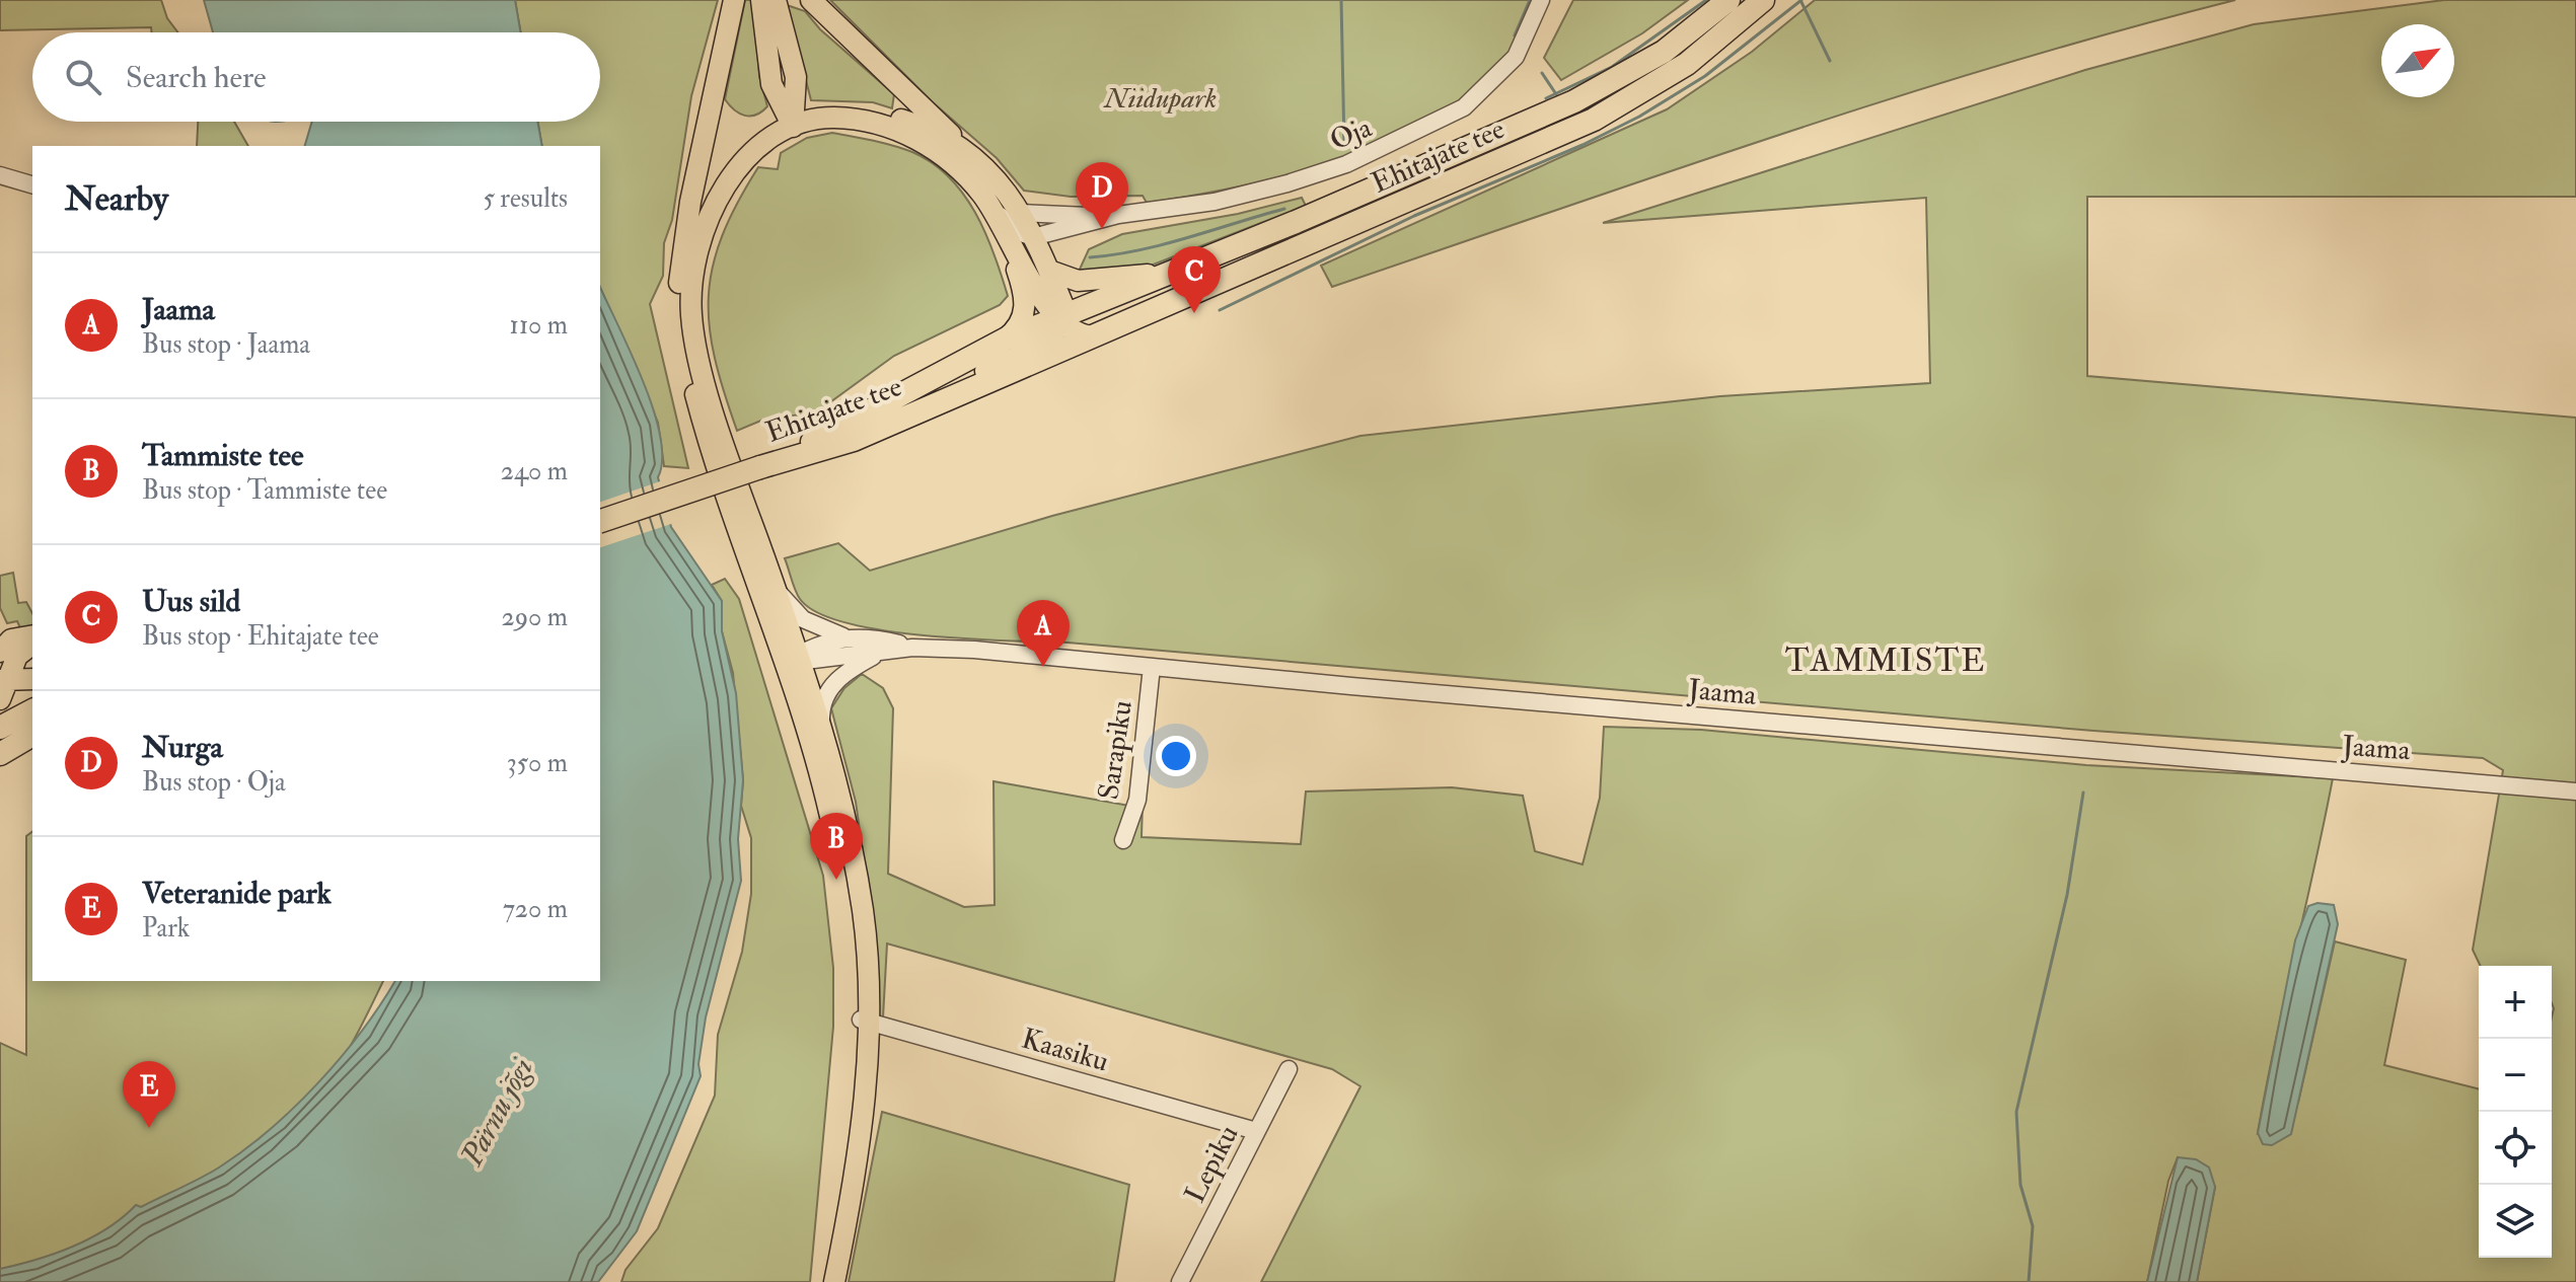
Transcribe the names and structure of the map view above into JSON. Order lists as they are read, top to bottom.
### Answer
{
  "streets": {
    "highway": ["Ehitajate tee"],
    "street": [
      "Oja",
      "Jaama",
      "Sarapiku",
      "Kaasiku",
      "Lepiku"
    ]
  },
  "crossings": [
    ["Jaama", "Sarapiku"],
    ["Kaasiku", "Lepiku"]
  ],
  "districts": ["TAMMISTE"],
  "water": ["Pärnu jõgi"],
  "parks": ["Niidupark"],
  "north": "top right",
  "page": {
    "search": "Search here",
    "heading": ["Nearby", "5 results"],
    "pins": [
      "D",
      "C",
      "A",
      "B",
      "E"
    ],
    "list": [
      {
        "mark": "A",
        "name": "Jaama",
        "note": "Bus stop · Jaama",
        "value": "110 m"
      },
      {
        "mark": "B",
        "name": "Tammiste tee",
        "note": "Bus stop · Tammiste tee",
        "value": "240 m"
      },
      {
        "mark": "C",
        "name": "Uus sild",
        "note": "Bus stop · Ehitajate tee",
        "value": "290 m"
      },
      {
        "mark": "D",
        "name": "Nurga",
        "note": "Bus stop · Oja",
        "value": "350 m"
      },
      {
        "mark": "E",
        "name": "Veteranide park",
        "note": "Park",
        "value": "720 m"
      }
    ],
    "map_buttons": ["+", "−"]
  }
}
